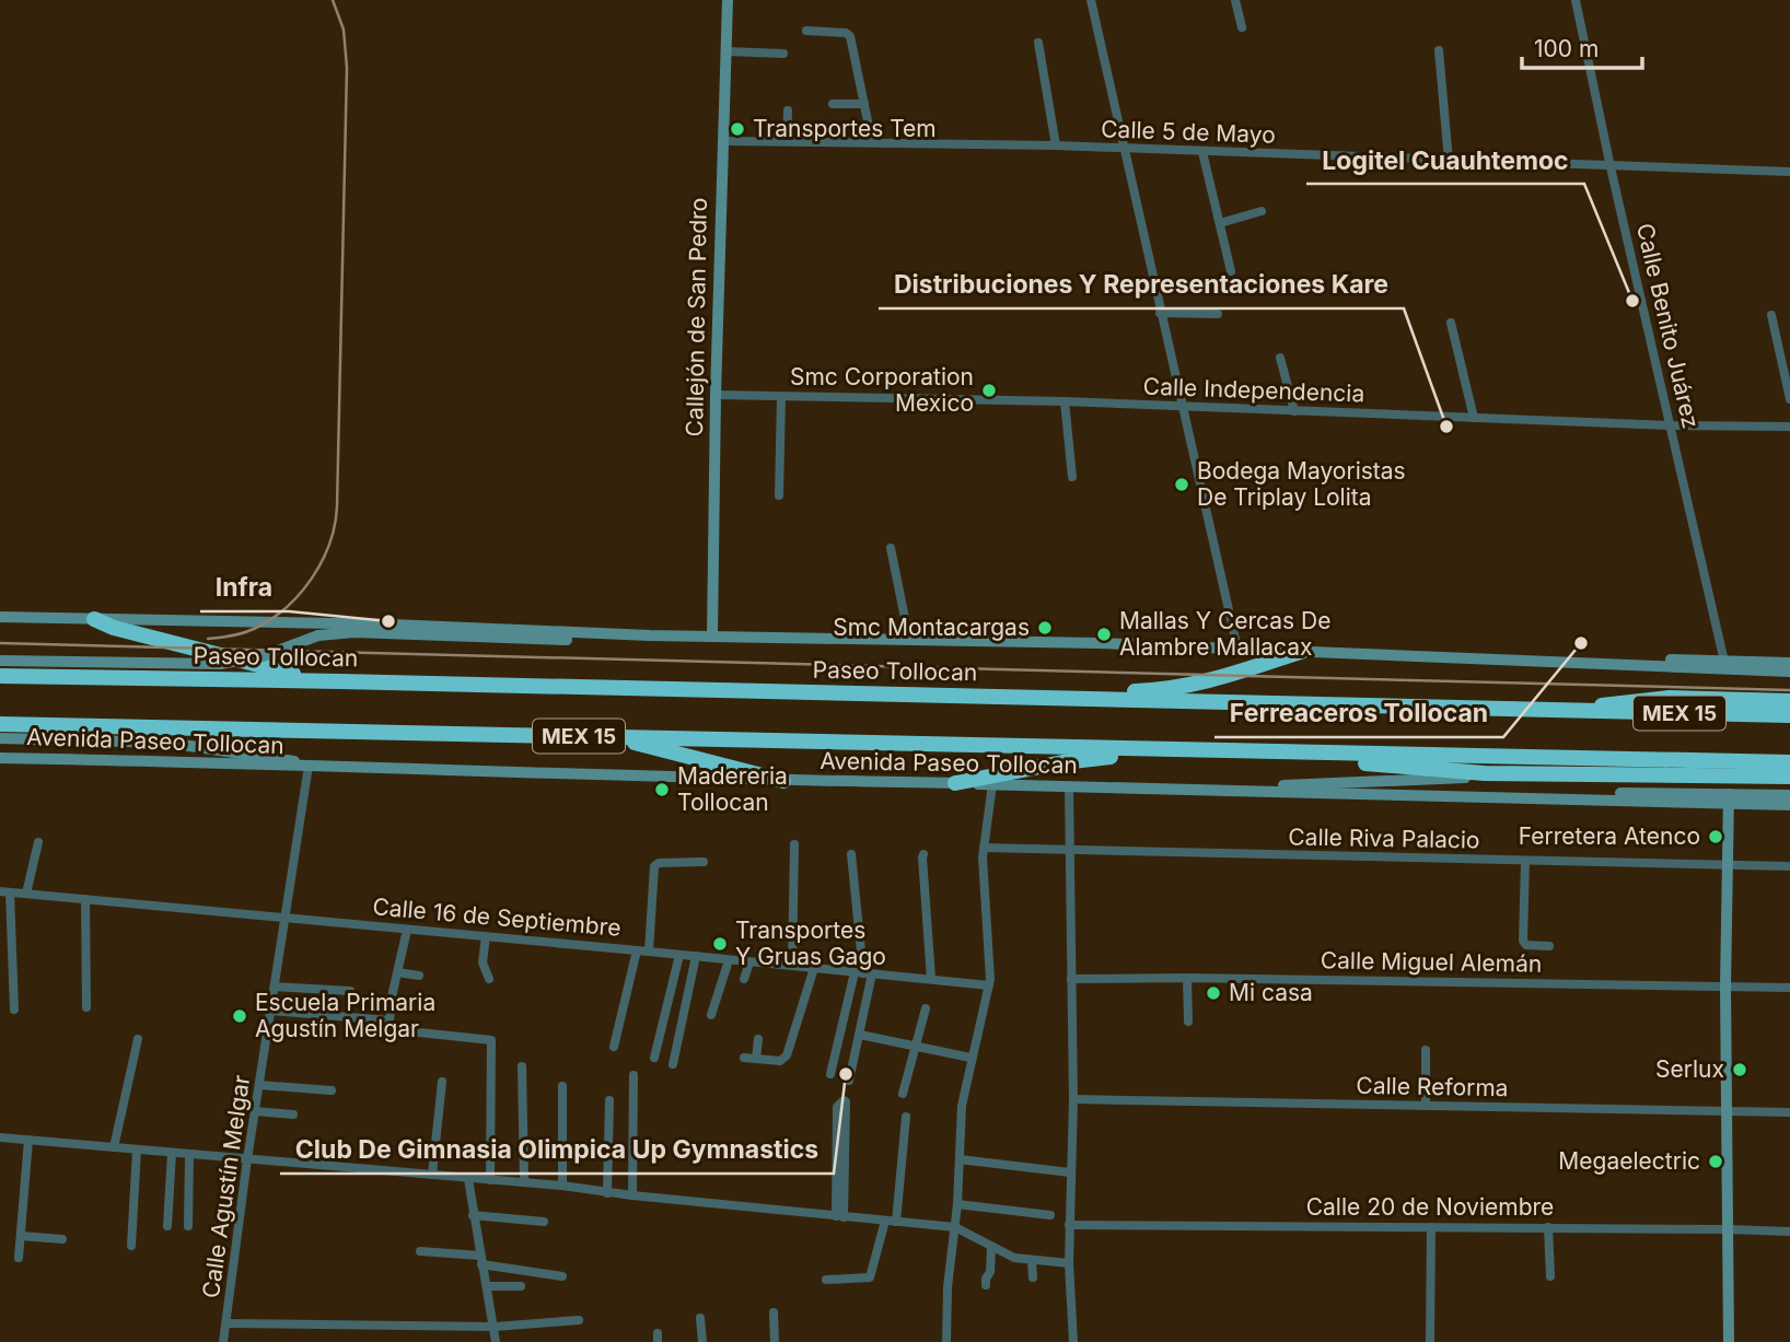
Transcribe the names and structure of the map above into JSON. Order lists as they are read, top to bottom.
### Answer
{
  "streets": {
    "highway": ["Paseo Tollocan", "MEX 15"],
    "main road": ["Callejón de San Pedro", "Avenida Paseo Tollocan"],
    "street": [
      "Calle 5 de Mayo",
      "Calle Benito Juárez",
      "Calle Independencia",
      "Calle Riva Palacio",
      "Calle 16 de Septiembre",
      "Calle Miguel Alemán",
      "Calle Reforma",
      "Calle Agustín Melgar",
      "Calle 20 de Noviembre"
    ]
  },
  "crossings": [
    ["Calle 5 de Mayo", "Callejón de San Pedro"],
    ["Calle 5 de Mayo", "Calle Benito Juárez"],
    ["Callejón de San Pedro", "Calle Independencia"],
    ["Calle Benito Juárez", "Calle Independencia"],
    ["Avenida Paseo Tollocan", "Calle Agustín Melgar"],
    ["Calle 16 de Septiembre", "Calle Agustín Melgar"]
  ],
  "places": [
    "Transportes Tem",
    "Logitel Cuauhtemoc",
    "Smc Corporation Mexico",
    "Distribuciones Y Representaciones Kare",
    "Bodega Mayoristas De Triplay Lolita",
    "Infra",
    "Smc Montacargas",
    "Mallas Y Cercas De Alambre Mallacax",
    "Ferreaceros Tollocan",
    "Madereria Tollocan",
    "Ferretera Atenco",
    "Transportes Y Gruas Gago",
    "Mi casa",
    "Escuela Primaria Agustín Melgar",
    "Serlux",
    "Club De Gimnasia Olimpica Up Gymnastics",
    "Megaelectric"
  ],
  "scale_bar": "100 m"
}
